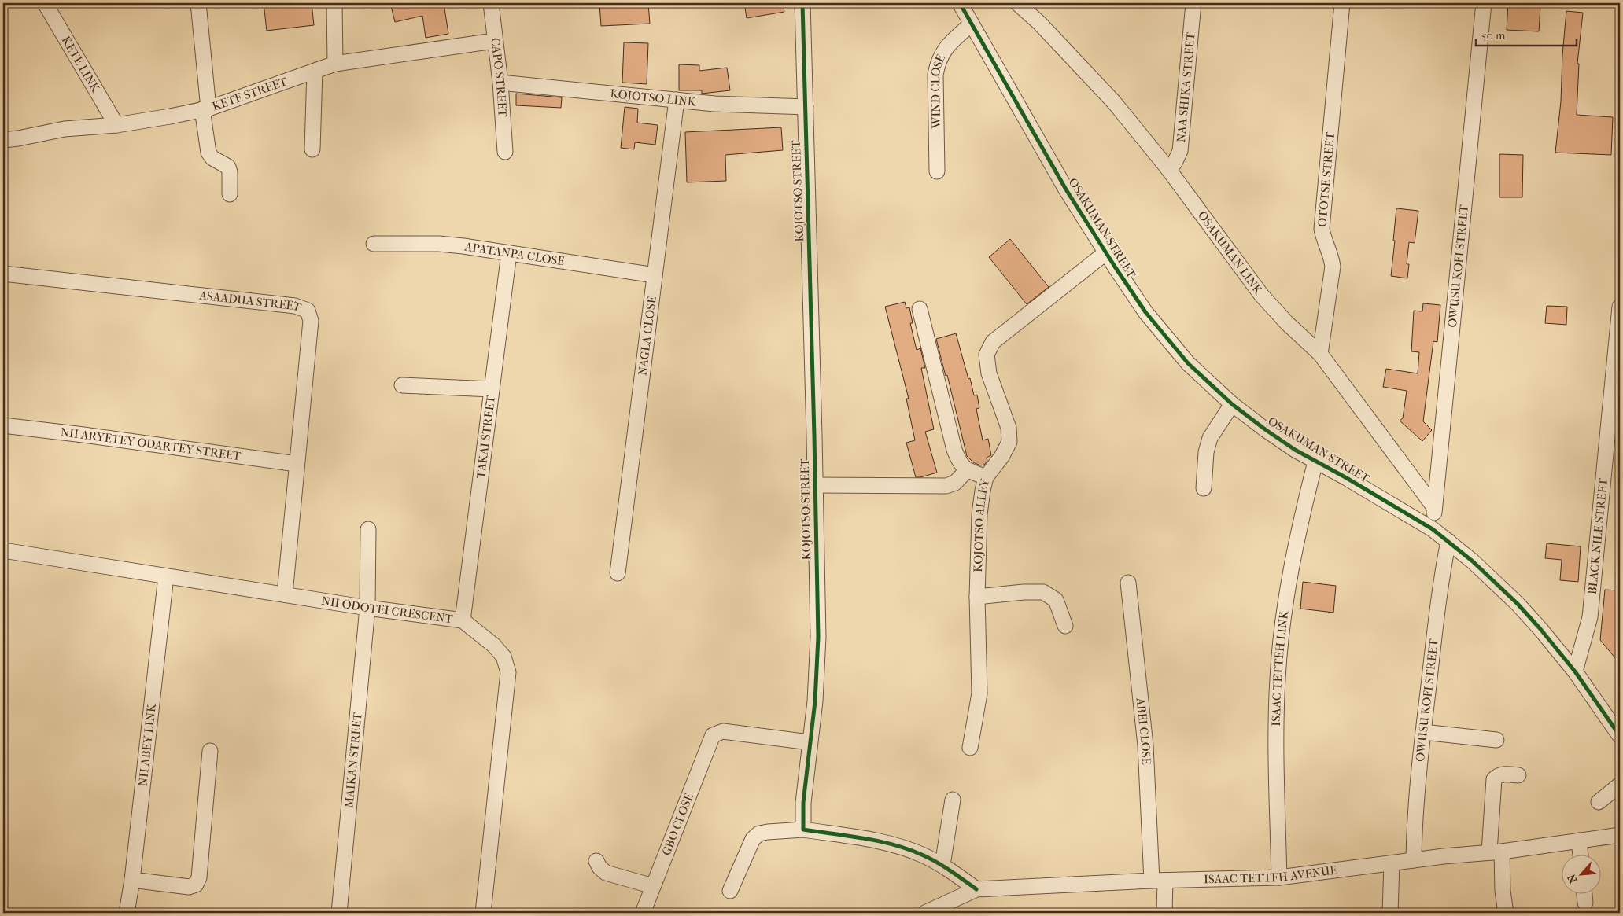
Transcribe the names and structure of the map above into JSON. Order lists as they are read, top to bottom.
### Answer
{
  "streets": {
    "street": [
      "KETE LINK",
      "CAPO STREET",
      "NAA SHIKA STREET",
      "WIND CLOSE",
      "KETE STREET",
      "KOJOTSO LINK",
      "OTOTSE STREET",
      "KOJOTSO STREET",
      "OSAKUMAN STREET",
      "OSAKUMAN LINK",
      "APATANPA CLOSE",
      "OWUSU KOFI STREET",
      "ASAADUA STREET",
      "NAGLA CLOSE",
      "TAKAI STREET",
      "NII ARYETEY ODARTEY STREET",
      "KOJOTSO ALLEY",
      "BLACK NILE STREET",
      "NII ODOTEI CRESCENT",
      "ISAAC TETTEH LINK",
      "ABEI CLOSE",
      "NII ABEY LINK",
      "MAIKAN STREET",
      "GBO CLOSE",
      "ISAAC TETTEH AVENUE"
    ]
  },
  "crossings": [
    ["KETE LINK", "KETE STREET"],
    ["CAPO STREET", "KETE STREET"],
    ["CAPO STREET", "KOJOTSO LINK"],
    ["NAA SHIKA STREET", "OSAKUMAN LINK"],
    ["WIND CLOSE", "OSAKUMAN STREET"],
    ["KOJOTSO LINK", "KOJOTSO STREET"],
    ["KOJOTSO LINK", "NAGLA CLOSE"],
    ["OTOTSE STREET", "OSAKUMAN LINK"],
    ["KOJOTSO STREET", "GBO CLOSE"],
    ["OSAKUMAN STREET", "OWUSU KOFI STREET"],
    ["OSAKUMAN STREET", "KOJOTSO ALLEY"],
    ["OSAKUMAN STREET", "BLACK NILE STREET"],
    ["OSAKUMAN STREET", "ISAAC TETTEH LINK"],
    ["OSAKUMAN LINK", "OWUSU KOFI STREET"],
    ["APATANPA CLOSE", "NAGLA CLOSE"],
    ["APATANPA CLOSE", "TAKAI STREET"],
    ["OWUSU KOFI STREET", "ISAAC TETTEH AVENUE"],
    ["ASAADUA STREET", "NII ARYETEY ODARTEY STREET"],
    ["ASAADUA STREET", "NII ODOTEI CRESCENT"],
    ["TAKAI STREET", "NII ODOTEI CRESCENT"],
    ["NII ODOTEI CRESCENT", "NII ABEY LINK"],
    ["NII ODOTEI CRESCENT", "MAIKAN STREET"],
    ["ISAAC TETTEH LINK", "ISAAC TETTEH AVENUE"],
    ["ABEI CLOSE", "ISAAC TETTEH AVENUE"]
  ],
  "scale_bar": "50 m",
  "north": "bottom left"
}
